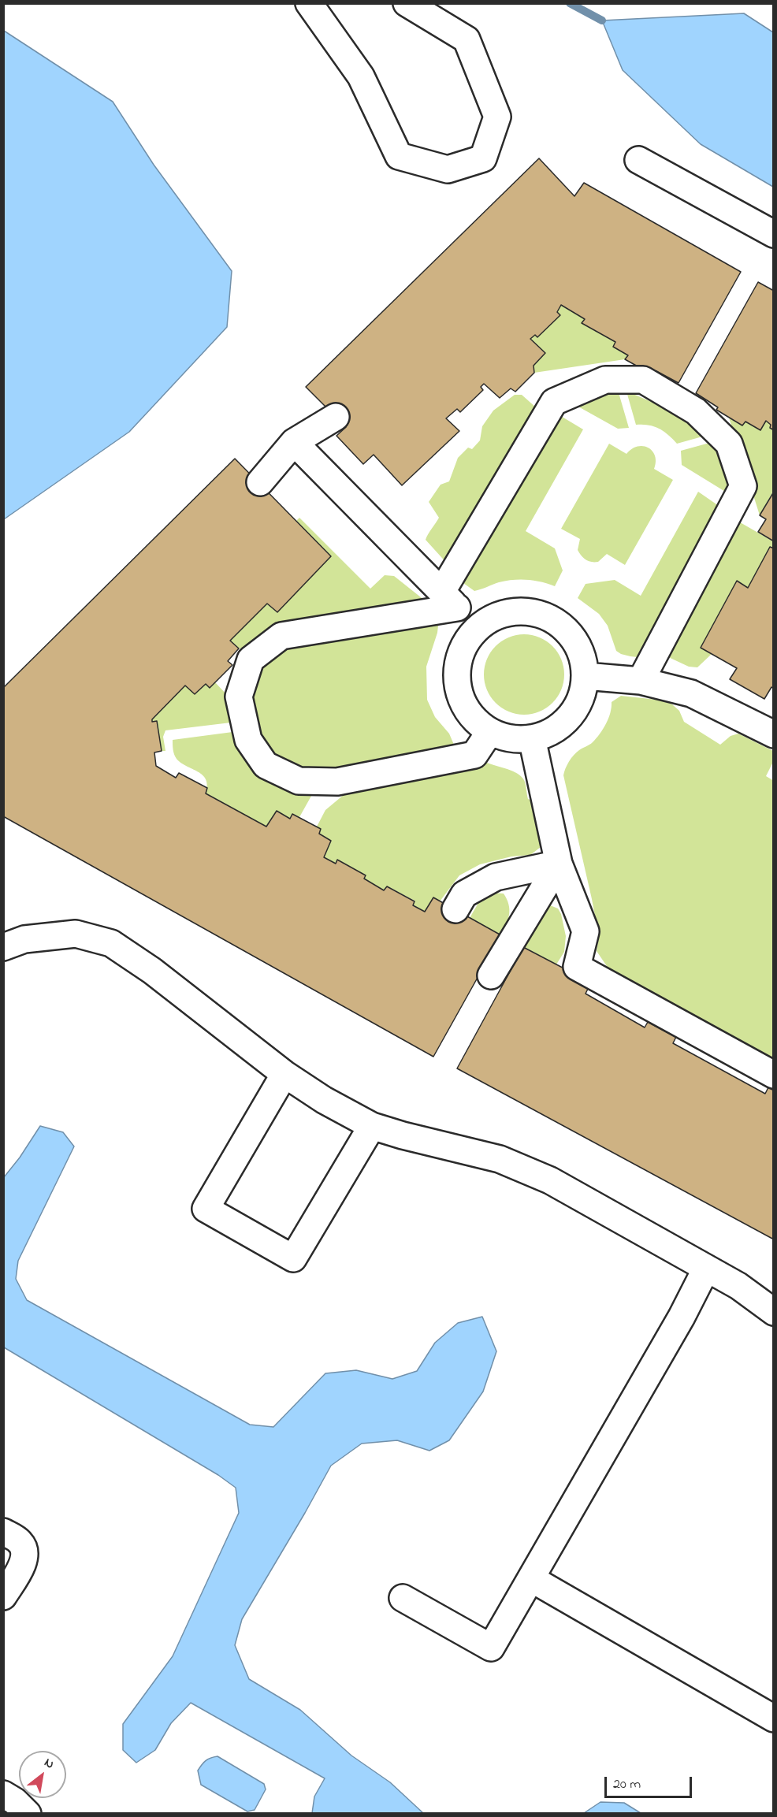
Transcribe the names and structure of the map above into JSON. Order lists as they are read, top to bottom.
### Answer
{
  "scale_bar": "20 m",
  "north": "top right"
}
